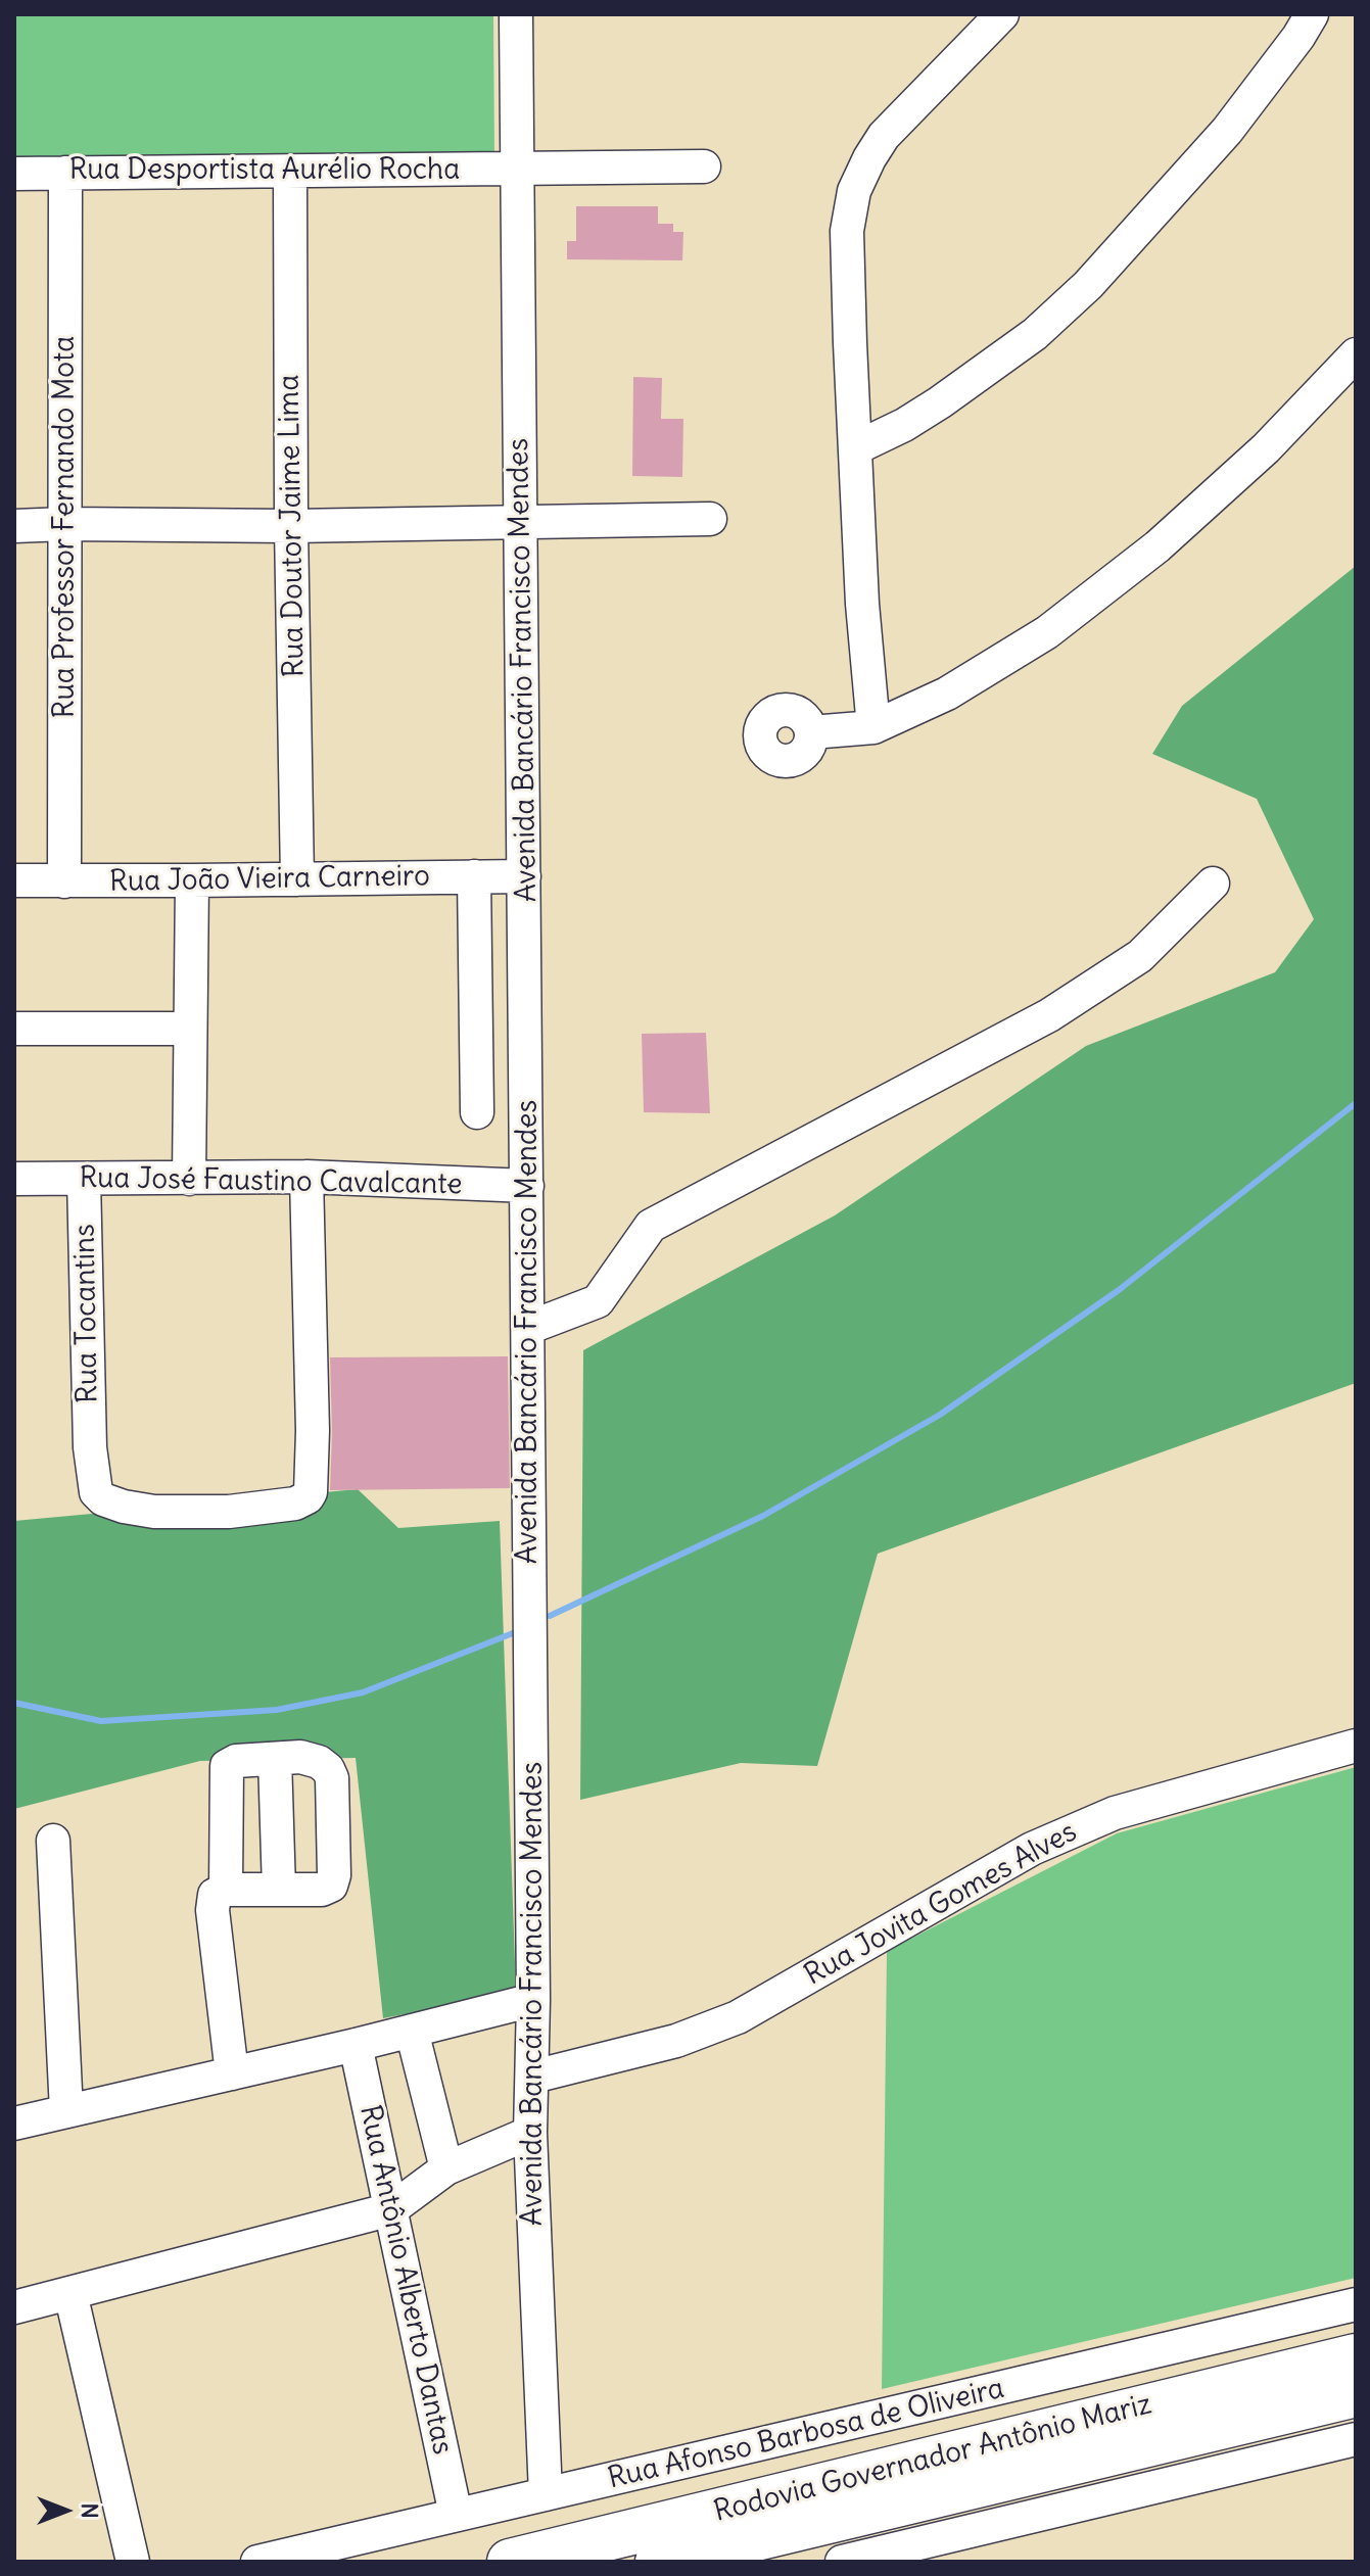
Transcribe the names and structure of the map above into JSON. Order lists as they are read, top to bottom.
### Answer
{
  "streets": {
    "highway": ["Rodovia Governador Antônio Mariz"],
    "street": [
      "Rua Desportista Aurélio Rocha",
      "Rua Doutor Jaime Lima",
      "Rua Professor Fernando Mota",
      "Avenida Bancário Francisco Mendes",
      "Rua João Vieira Carneiro",
      "Rua José Faustino Cavalcante",
      "Rua Tocantins",
      "Rua Jovita Gomes Alves",
      "Rua Antônio Alberto Dantas",
      "Rua Afonso Barbosa de Oliveira"
    ]
  },
  "crossings": [
    ["Rua Desportista Aurélio Rocha", "Rua Doutor Jaime Lima"],
    ["Rua Desportista Aurélio Rocha", "Rua Professor Fernando Mota"],
    ["Rua Desportista Aurélio Rocha", "Avenida Bancário Francisco Mendes"],
    ["Rua Doutor Jaime Lima", "Rua João Vieira Carneiro"],
    ["Rua Professor Fernando Mota", "Rua João Vieira Carneiro"],
    ["Avenida Bancário Francisco Mendes", "Rua João Vieira Carneiro"],
    ["Avenida Bancário Francisco Mendes", "Rua José Faustino Cavalcante"],
    ["Avenida Bancário Francisco Mendes", "Rua Jovita Gomes Alves"],
    ["Avenida Bancário Francisco Mendes", "Rua Afonso Barbosa de Oliveira"],
    ["Rua José Faustino Cavalcante", "Rua Tocantins"],
    ["Rua Antônio Alberto Dantas", "Rua Afonso Barbosa de Oliveira"]
  ],
  "north": "right"
}
